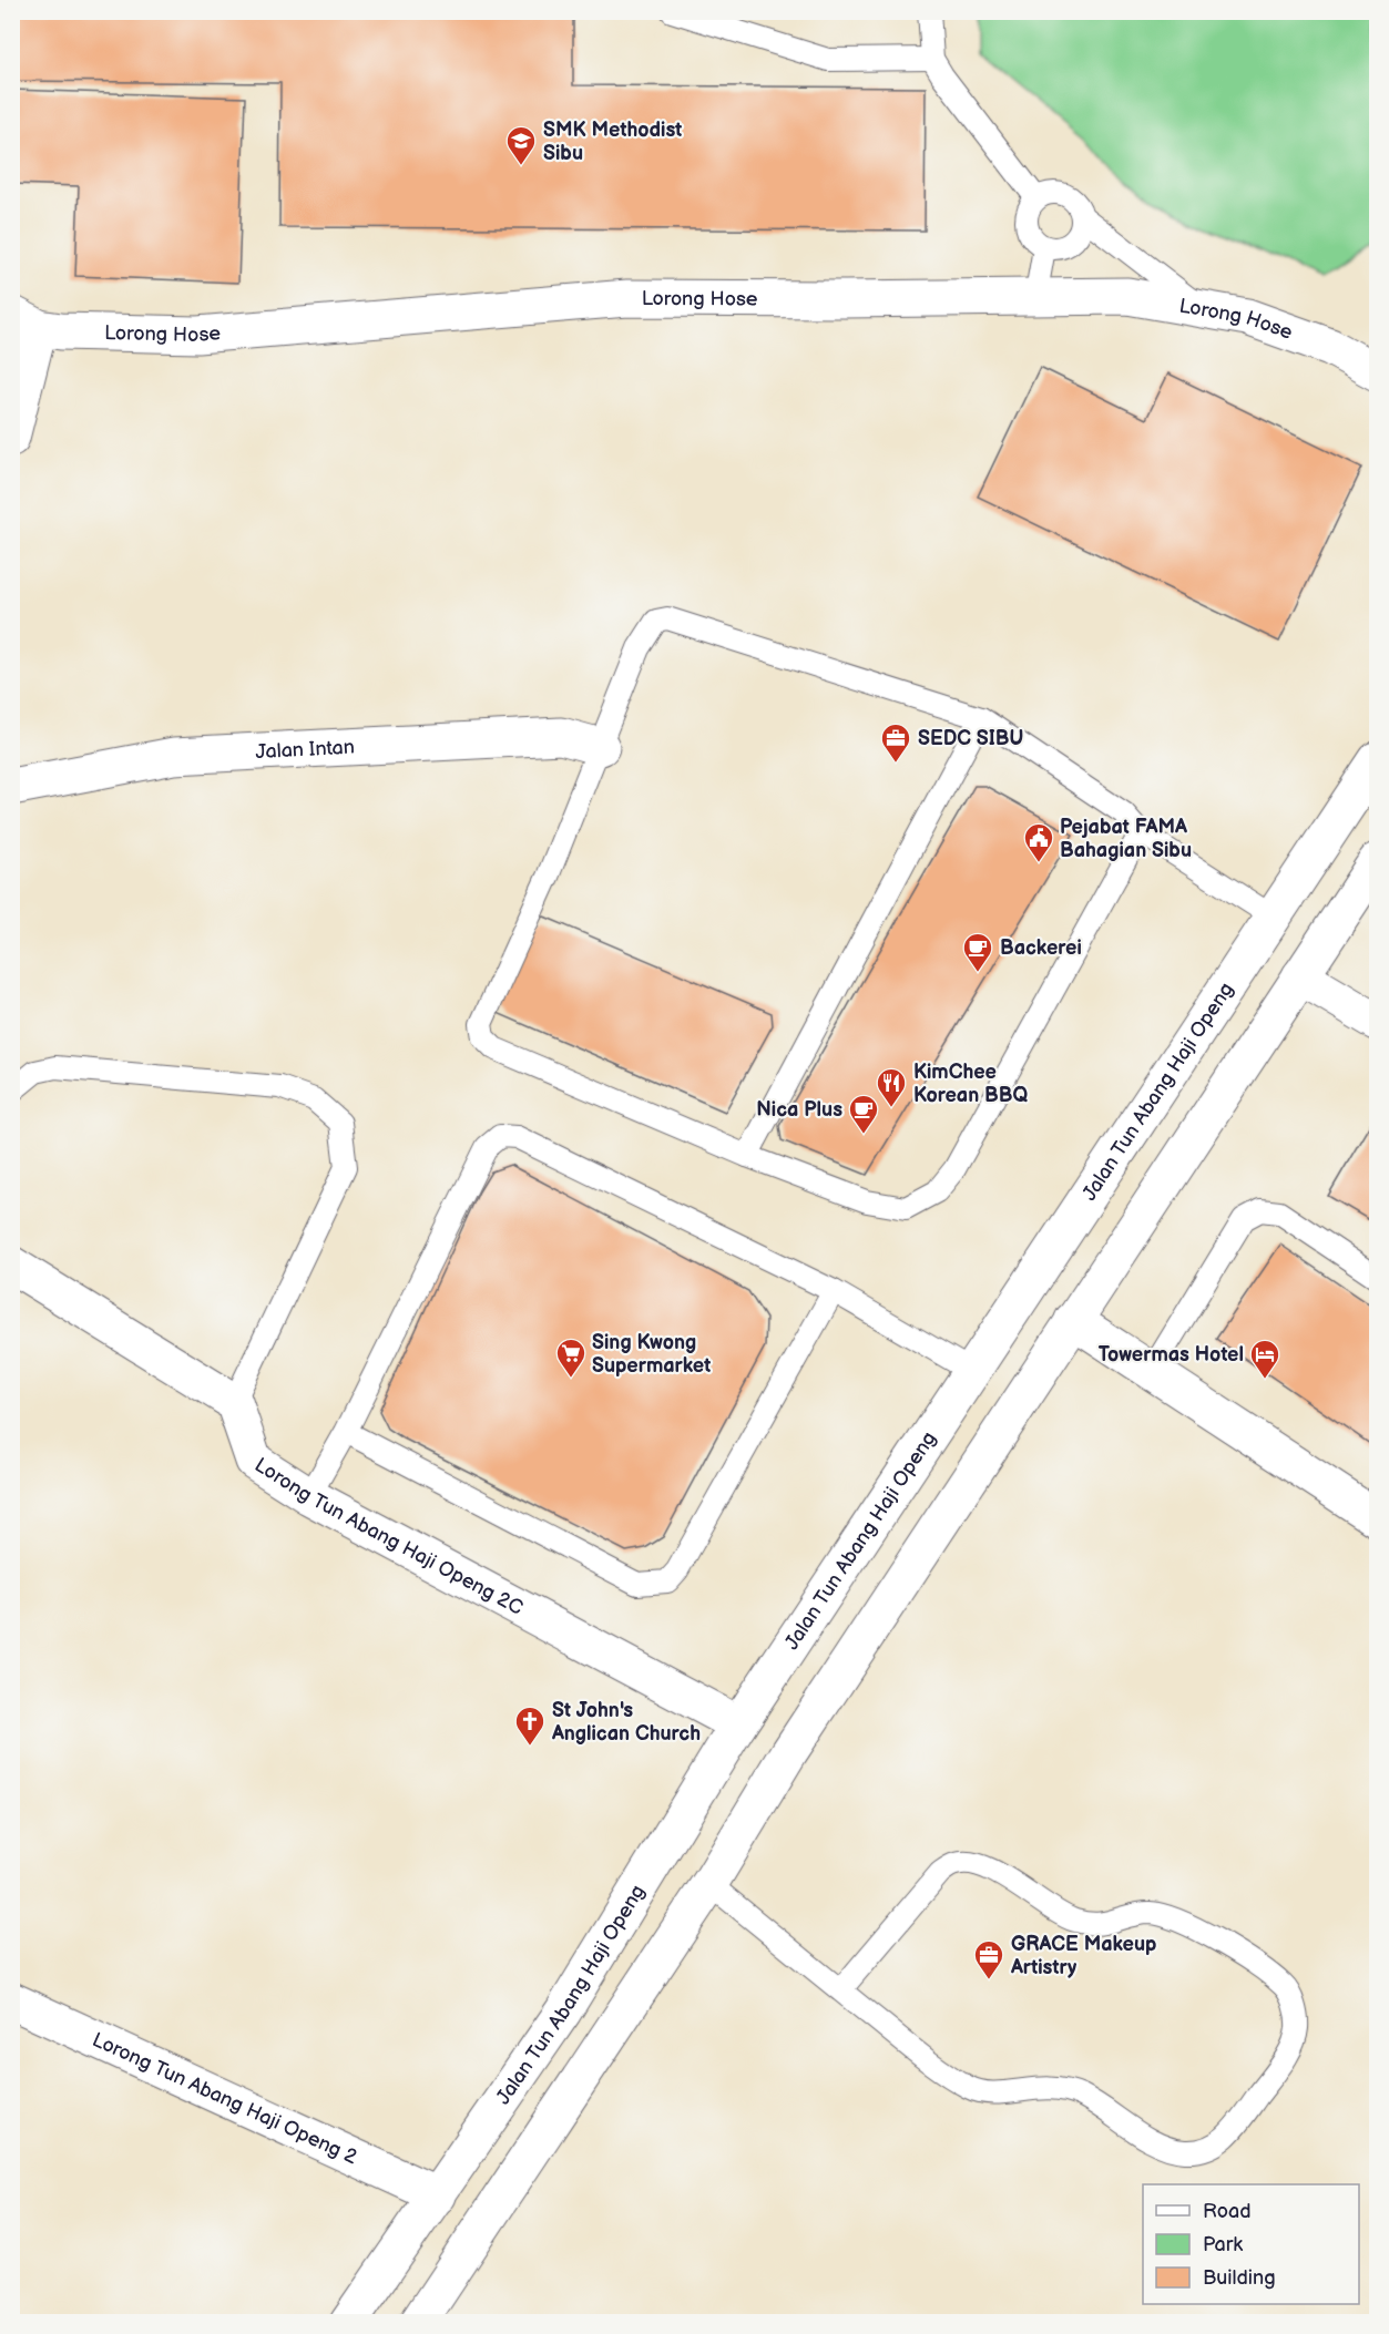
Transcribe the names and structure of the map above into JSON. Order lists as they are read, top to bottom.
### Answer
{
  "streets": {
    "street": [
      "Lorong Hose",
      "Jalan Intan",
      "Jalan Tun Abang Haji Openg",
      "Lorong Tun Abang Haji Openg 2C",
      "Lorong Tun Abang Haji Openg 2"
    ]
  },
  "crossings": [
    ["Jalan Tun Abang Haji Openg", "Lorong Tun Abang Haji Openg 2C"],
    ["Jalan Tun Abang Haji Openg", "Lorong Tun Abang Haji Openg 2"]
  ],
  "places": {
    "school or university": ["SMK Methodist Sibu"],
    "office": ["SEDC SIBU", "GRACE Makeup Artistry"],
    "public building": ["Pejabat FAMA Bahagian Sibu"],
    "cafe": ["Backerei", "Nica Plus"],
    "restaurant": ["KimChee Korean BBQ"],
    "supermarket": ["Sing Kwong Supermarket"],
    "hotel": ["Towermas Hotel"],
    "church": ["St John's Anglican Church"]
  },
  "legend": ["Road", "Park", "Building"]
}
